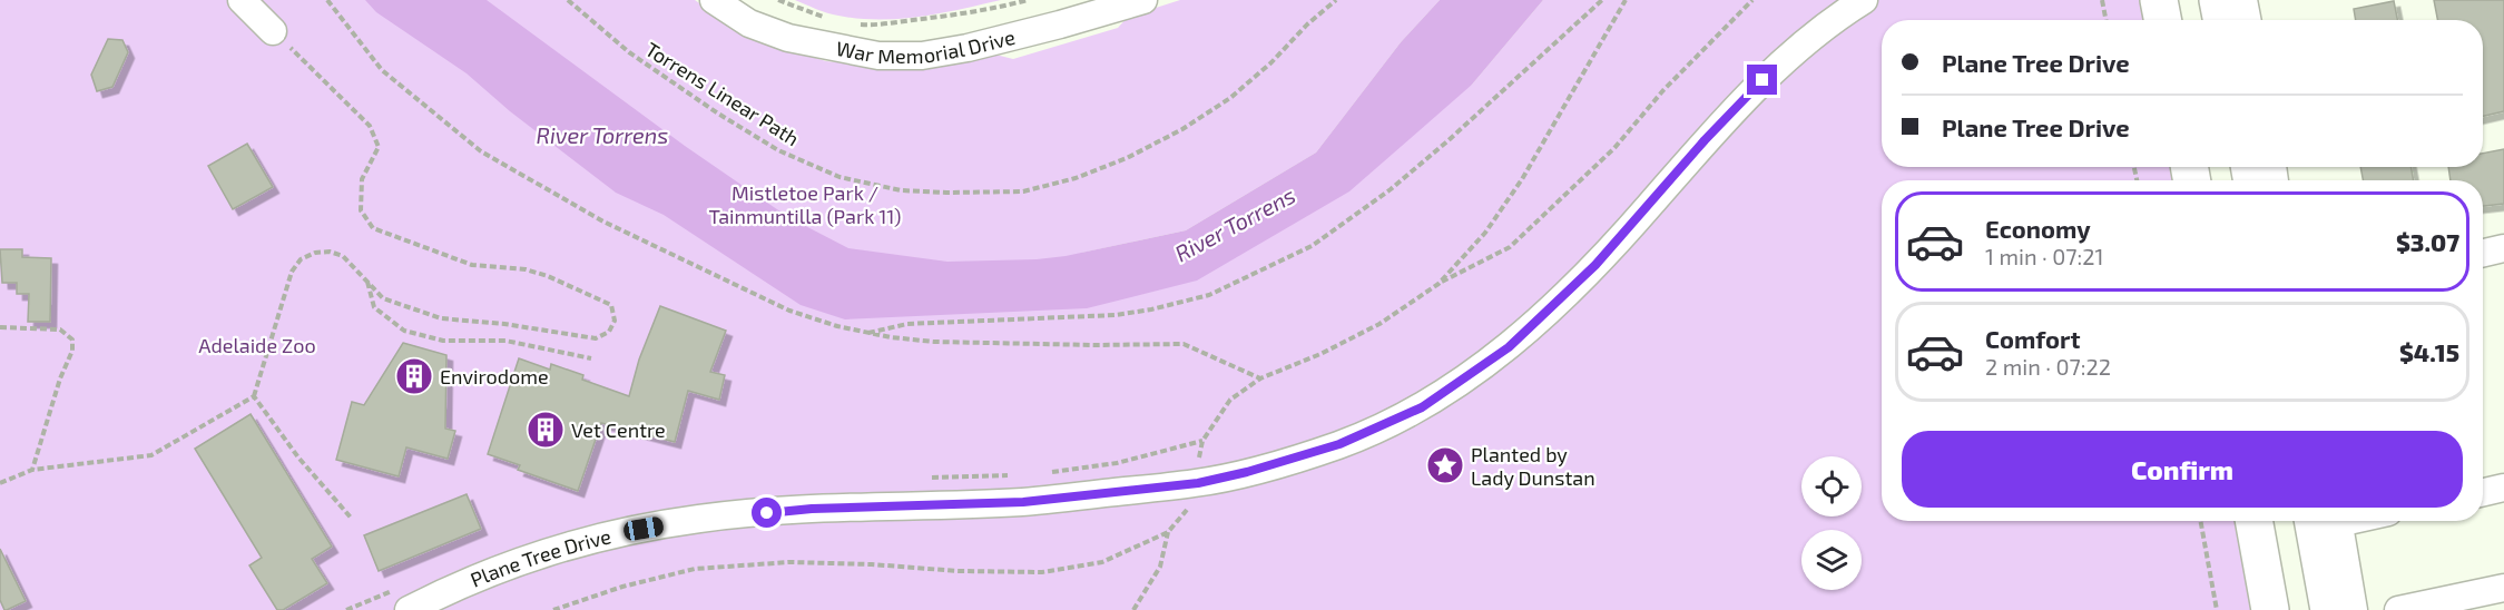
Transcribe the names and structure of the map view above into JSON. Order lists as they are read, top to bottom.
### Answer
{
  "streets": {
    "street": ["War Memorial Drive", "Plane Tree Drive"],
    "path": ["Torrens Linear Path"]
  },
  "water": ["River Torrens"],
  "parks": ["Mistletoe Park / Tainmuntilla (Park 11)", "Adelaide Zoo"],
  "places": {
    "building": ["Envirodome", "Vet Centre"],
    "place": ["Planted by Lady Dunstan"]
  },
  "page": {
    "banner": ["Plane Tree Drive", "Plane Tree Drive"],
    "list": [
      {
        "name": "Economy",
        "note": "1 min · 07:21",
        "value": "$3.07"
      },
      {
        "name": "Comfort",
        "note": "2 min · 07:22",
        "value": "$4.15"
      }
    ],
    "buttons": "Confirm"
  }
}
